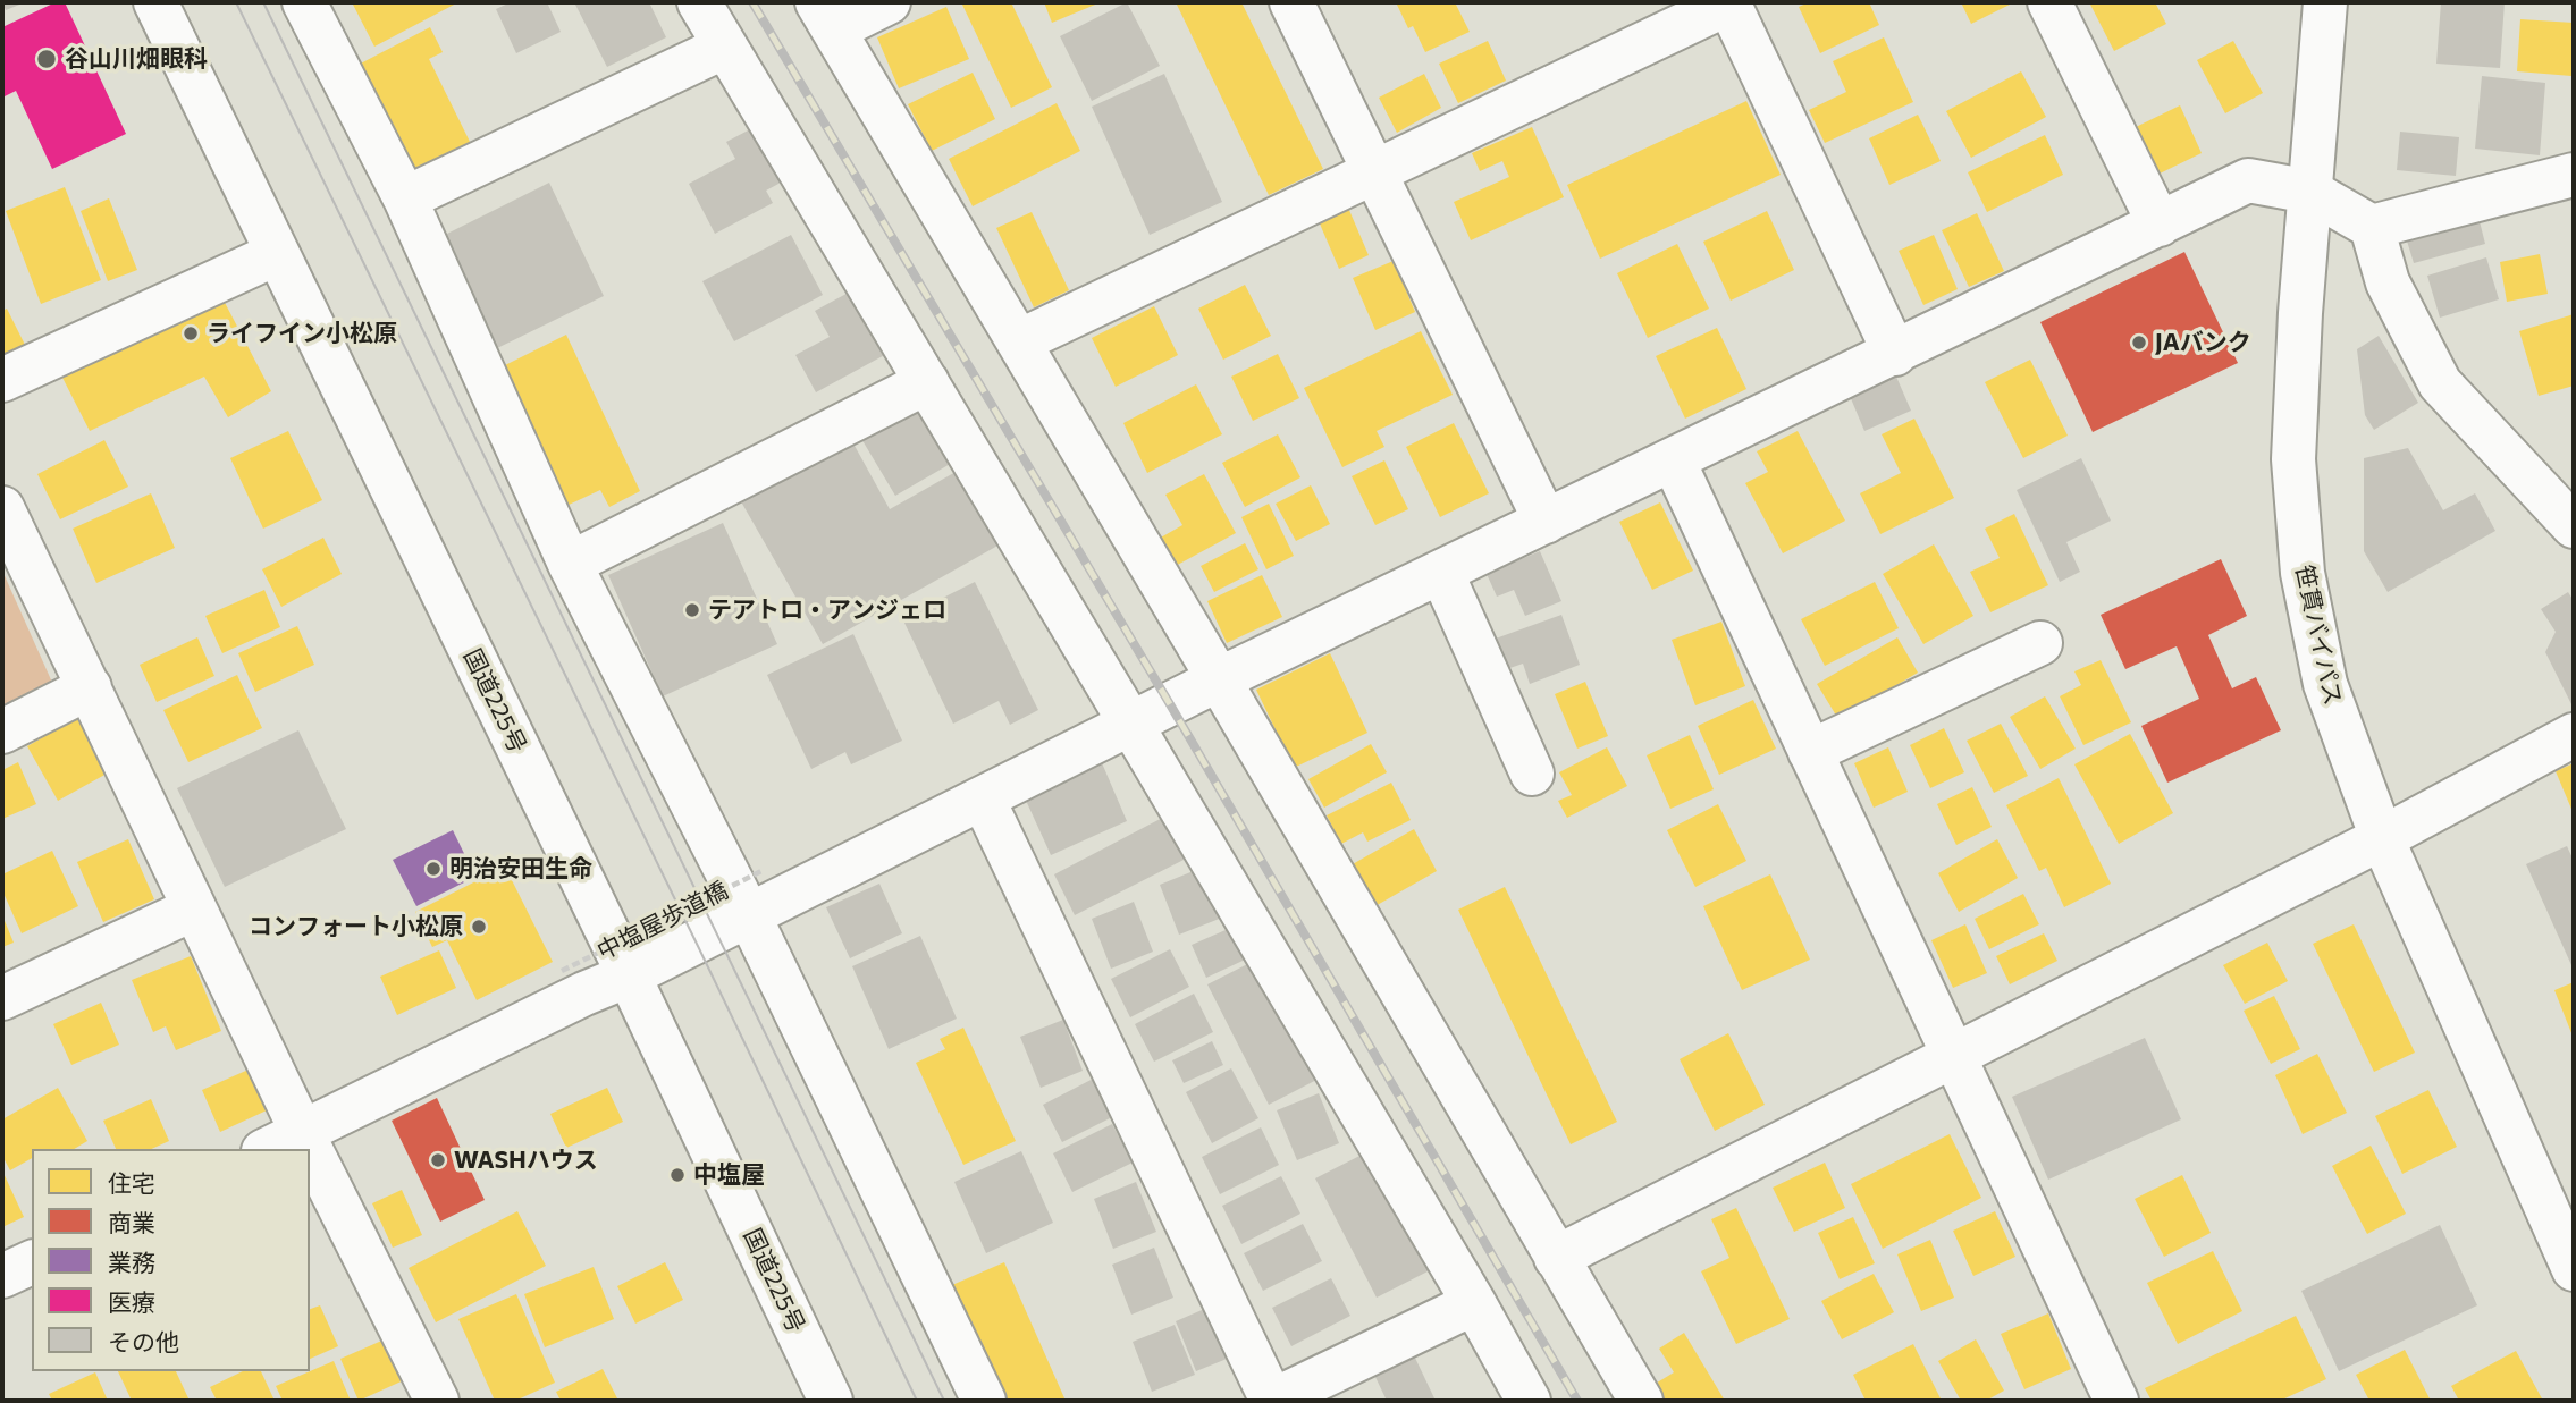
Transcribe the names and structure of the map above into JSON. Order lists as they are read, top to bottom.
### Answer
{
  "streets": {
    "main road": ["笹貫バイパス", "国道225号"],
    "path": ["中塩屋歩道橋"]
  },
  "places": [
    "谷山川畑眼科",
    "ライフイン小松原",
    "JAバンク",
    "テアトロ・アンジェロ",
    "明治安田生命",
    "コンフォート小松原",
    "WASHハウス",
    "中塩屋"
  ],
  "legend": [
    "住宅",
    "商業",
    "業務",
    "医療",
    "その他"
  ]
}
